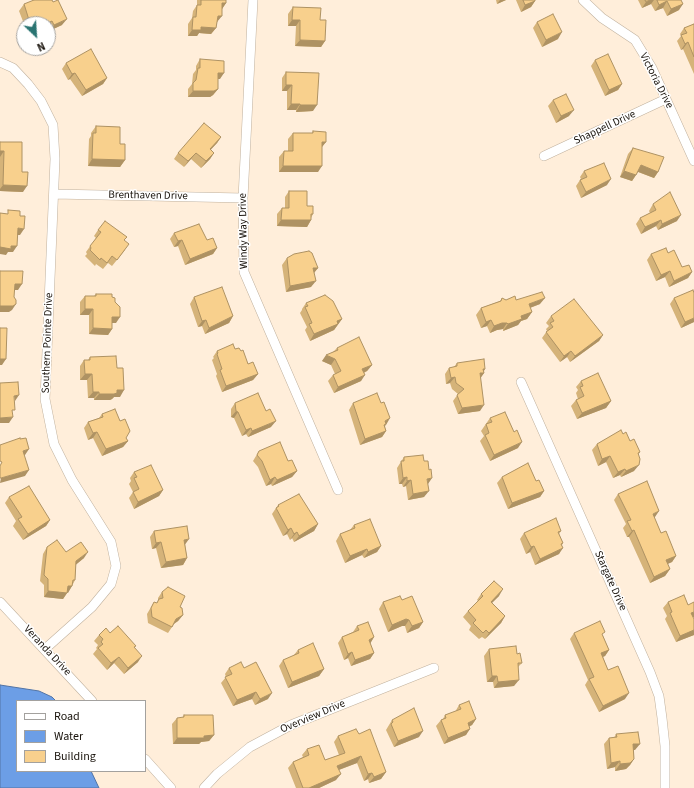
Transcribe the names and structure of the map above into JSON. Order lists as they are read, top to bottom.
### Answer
{
  "streets": {
    "street": [
      "Victoria Drive",
      "Shappell Drive",
      "Brenthaven Drive",
      "Windy Way Drive",
      "Southern Pointe Drive",
      "Stargate Drive",
      "Veranda Drive",
      "Overview Drive"
    ]
  },
  "crossings": [
    ["Victoria Drive", "Shappell Drive"],
    ["Brenthaven Drive", "Windy Way Drive"],
    ["Brenthaven Drive", "Southern Pointe Drive"],
    ["Southern Pointe Drive", "Veranda Drive"]
  ],
  "legend": ["Road", "Water", "Building"],
  "north": "bottom right"
}
